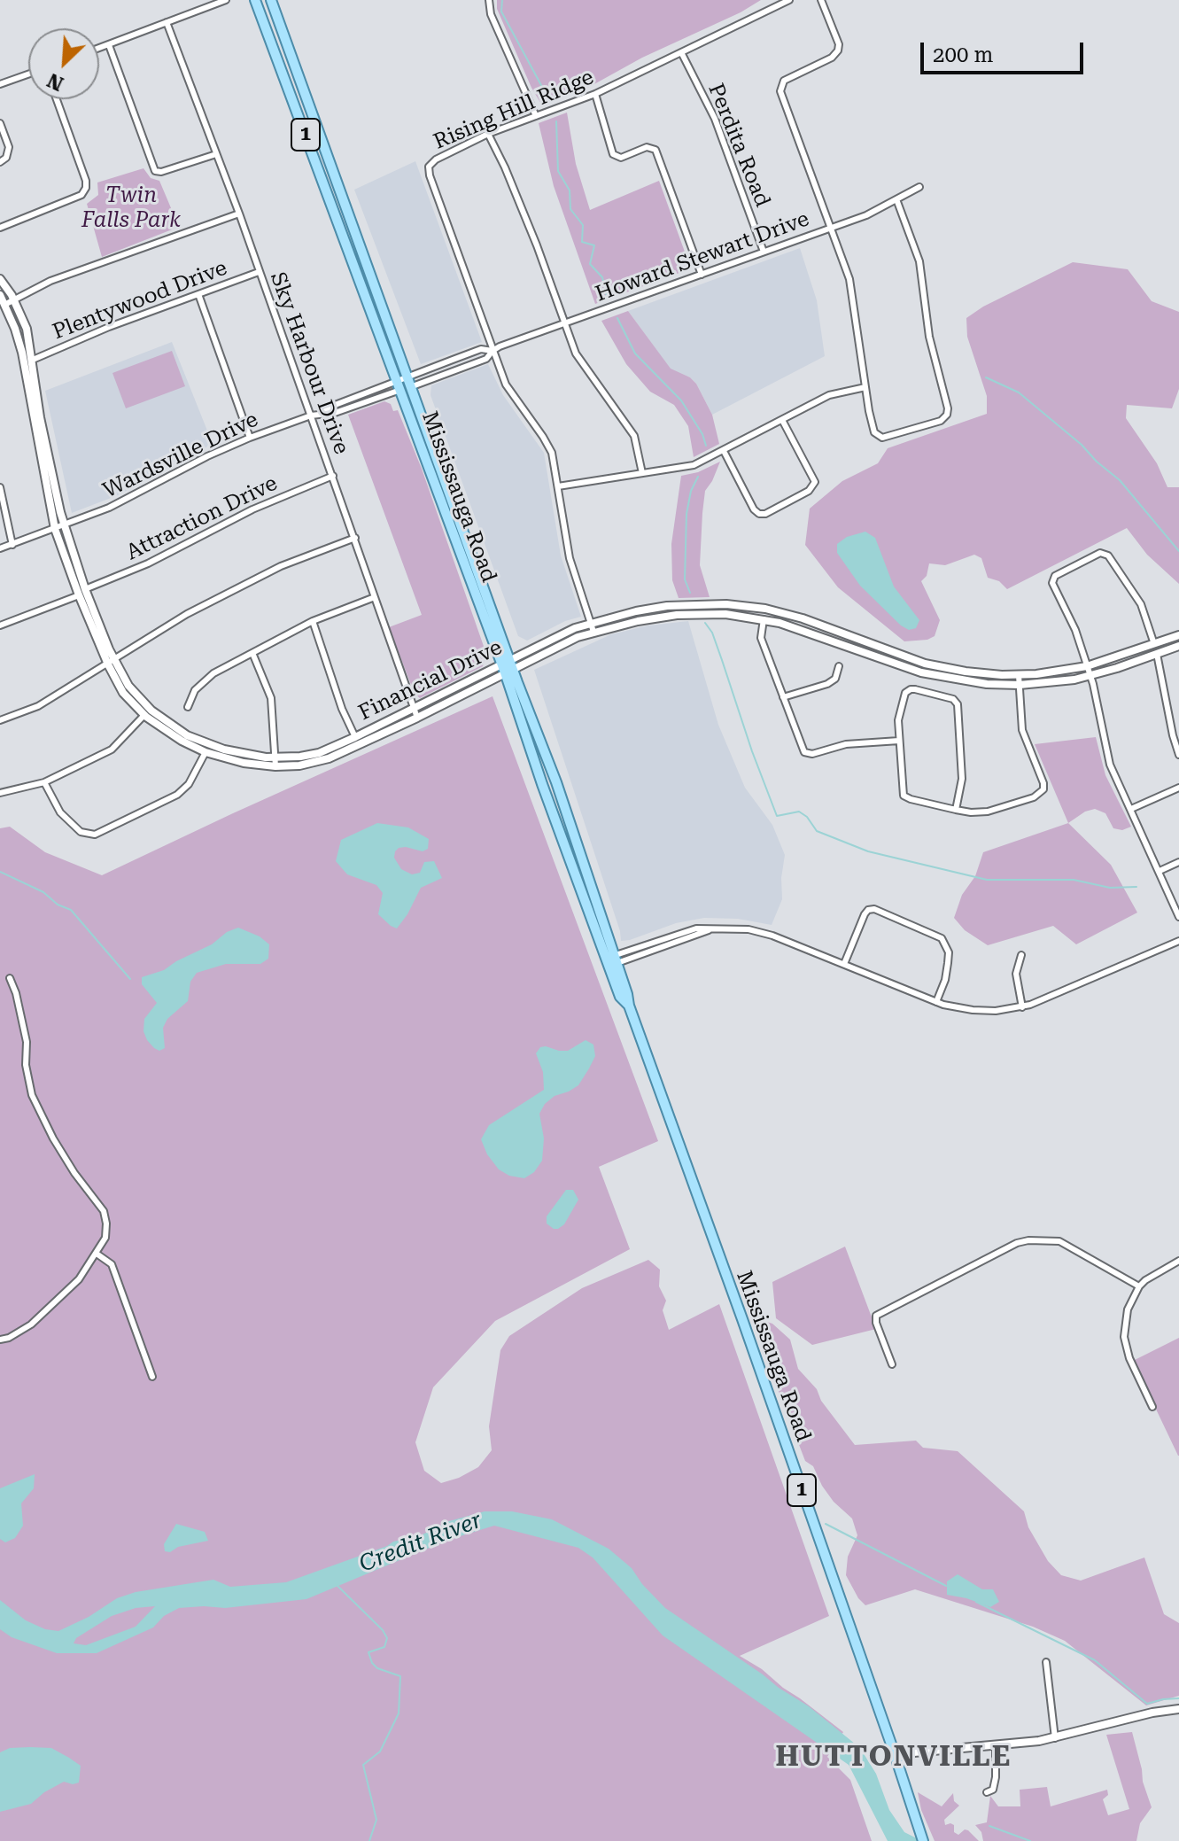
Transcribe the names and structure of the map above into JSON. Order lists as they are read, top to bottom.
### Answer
{
  "streets": {
    "main road": ["1", "Mississauga Road"],
    "street": [
      "Rising Hill Ridge",
      "Perdita Road",
      "Howard Stewart Drive",
      "Plentywood Drive",
      "Sky Harbour Drive",
      "Wardsville Drive",
      "Attraction Drive",
      "Financial Drive"
    ]
  },
  "crossings": [
    ["Rising Hill Ridge", "Perdita Road"],
    ["Rising Hill Ridge", "Howard Stewart Drive"],
    ["Perdita Road", "Howard Stewart Drive"],
    ["Howard Stewart Drive", "Wardsville Drive"],
    ["Howard Stewart Drive", "Mississauga Road"],
    ["Plentywood Drive", "Sky Harbour Drive"],
    ["Plentywood Drive", "Financial Drive"],
    ["Sky Harbour Drive", "Wardsville Drive"],
    ["Sky Harbour Drive", "Attraction Drive"],
    ["Sky Harbour Drive", "Financial Drive"],
    ["Wardsville Drive", "Mississauga Road"],
    ["Wardsville Drive", "Financial Drive"],
    ["Mississauga Road", "Financial Drive"],
    ["Attraction Drive", "Financial Drive"]
  ],
  "districts": ["HUTTONVILLE"],
  "water": ["Credit River"],
  "parks": ["Twin Falls Park"],
  "scale_bar": "200 m",
  "north": "bottom left"
}
